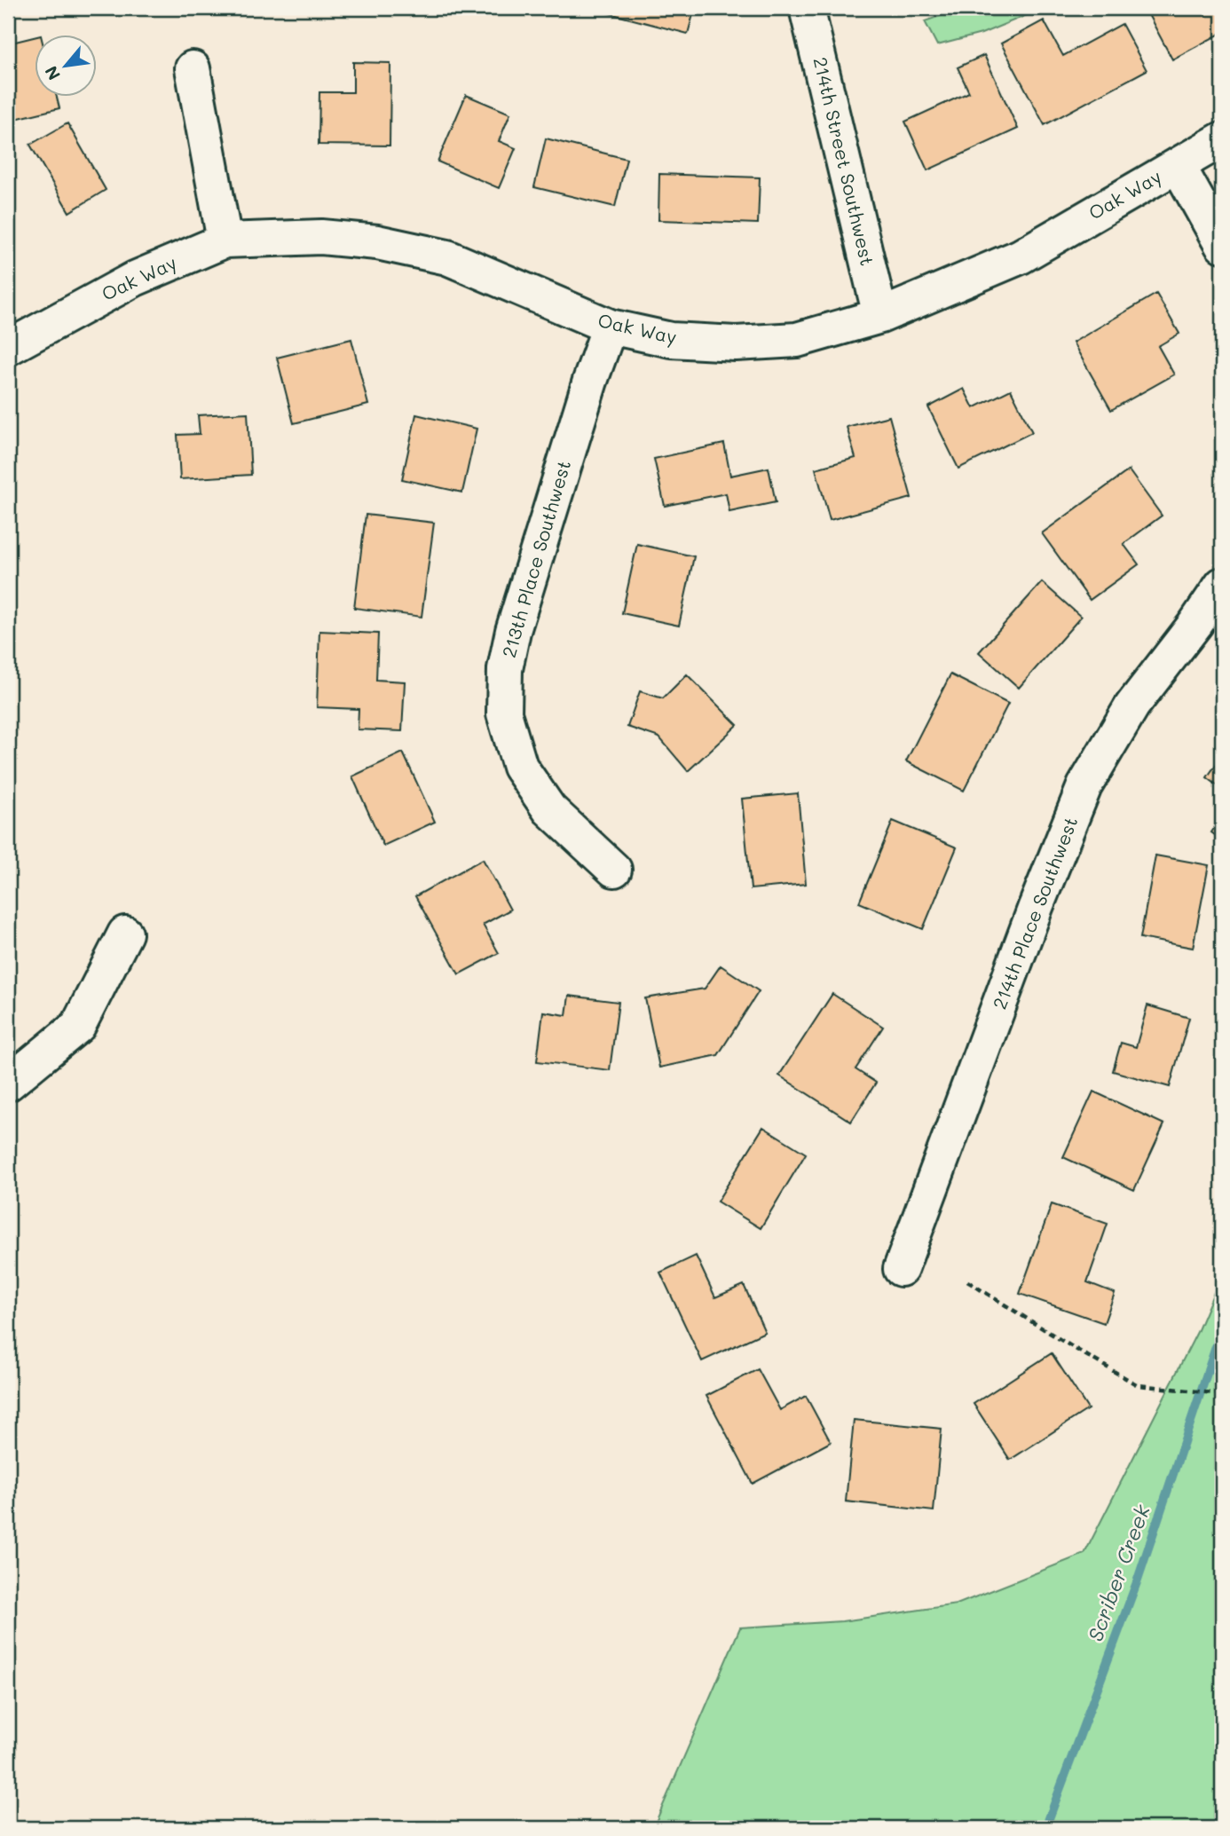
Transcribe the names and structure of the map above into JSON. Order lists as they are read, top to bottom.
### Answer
{
  "streets": {
    "street": [
      "214th Street Southwest",
      "Oak Way",
      "213th Place Southwest",
      "214th Place Southwest"
    ]
  },
  "crossings": [
    ["214th Street Southwest", "Oak Way"],
    ["Oak Way", "213th Place Southwest"]
  ],
  "water": ["Scriber Creek"],
  "north": "bottom left"
}
